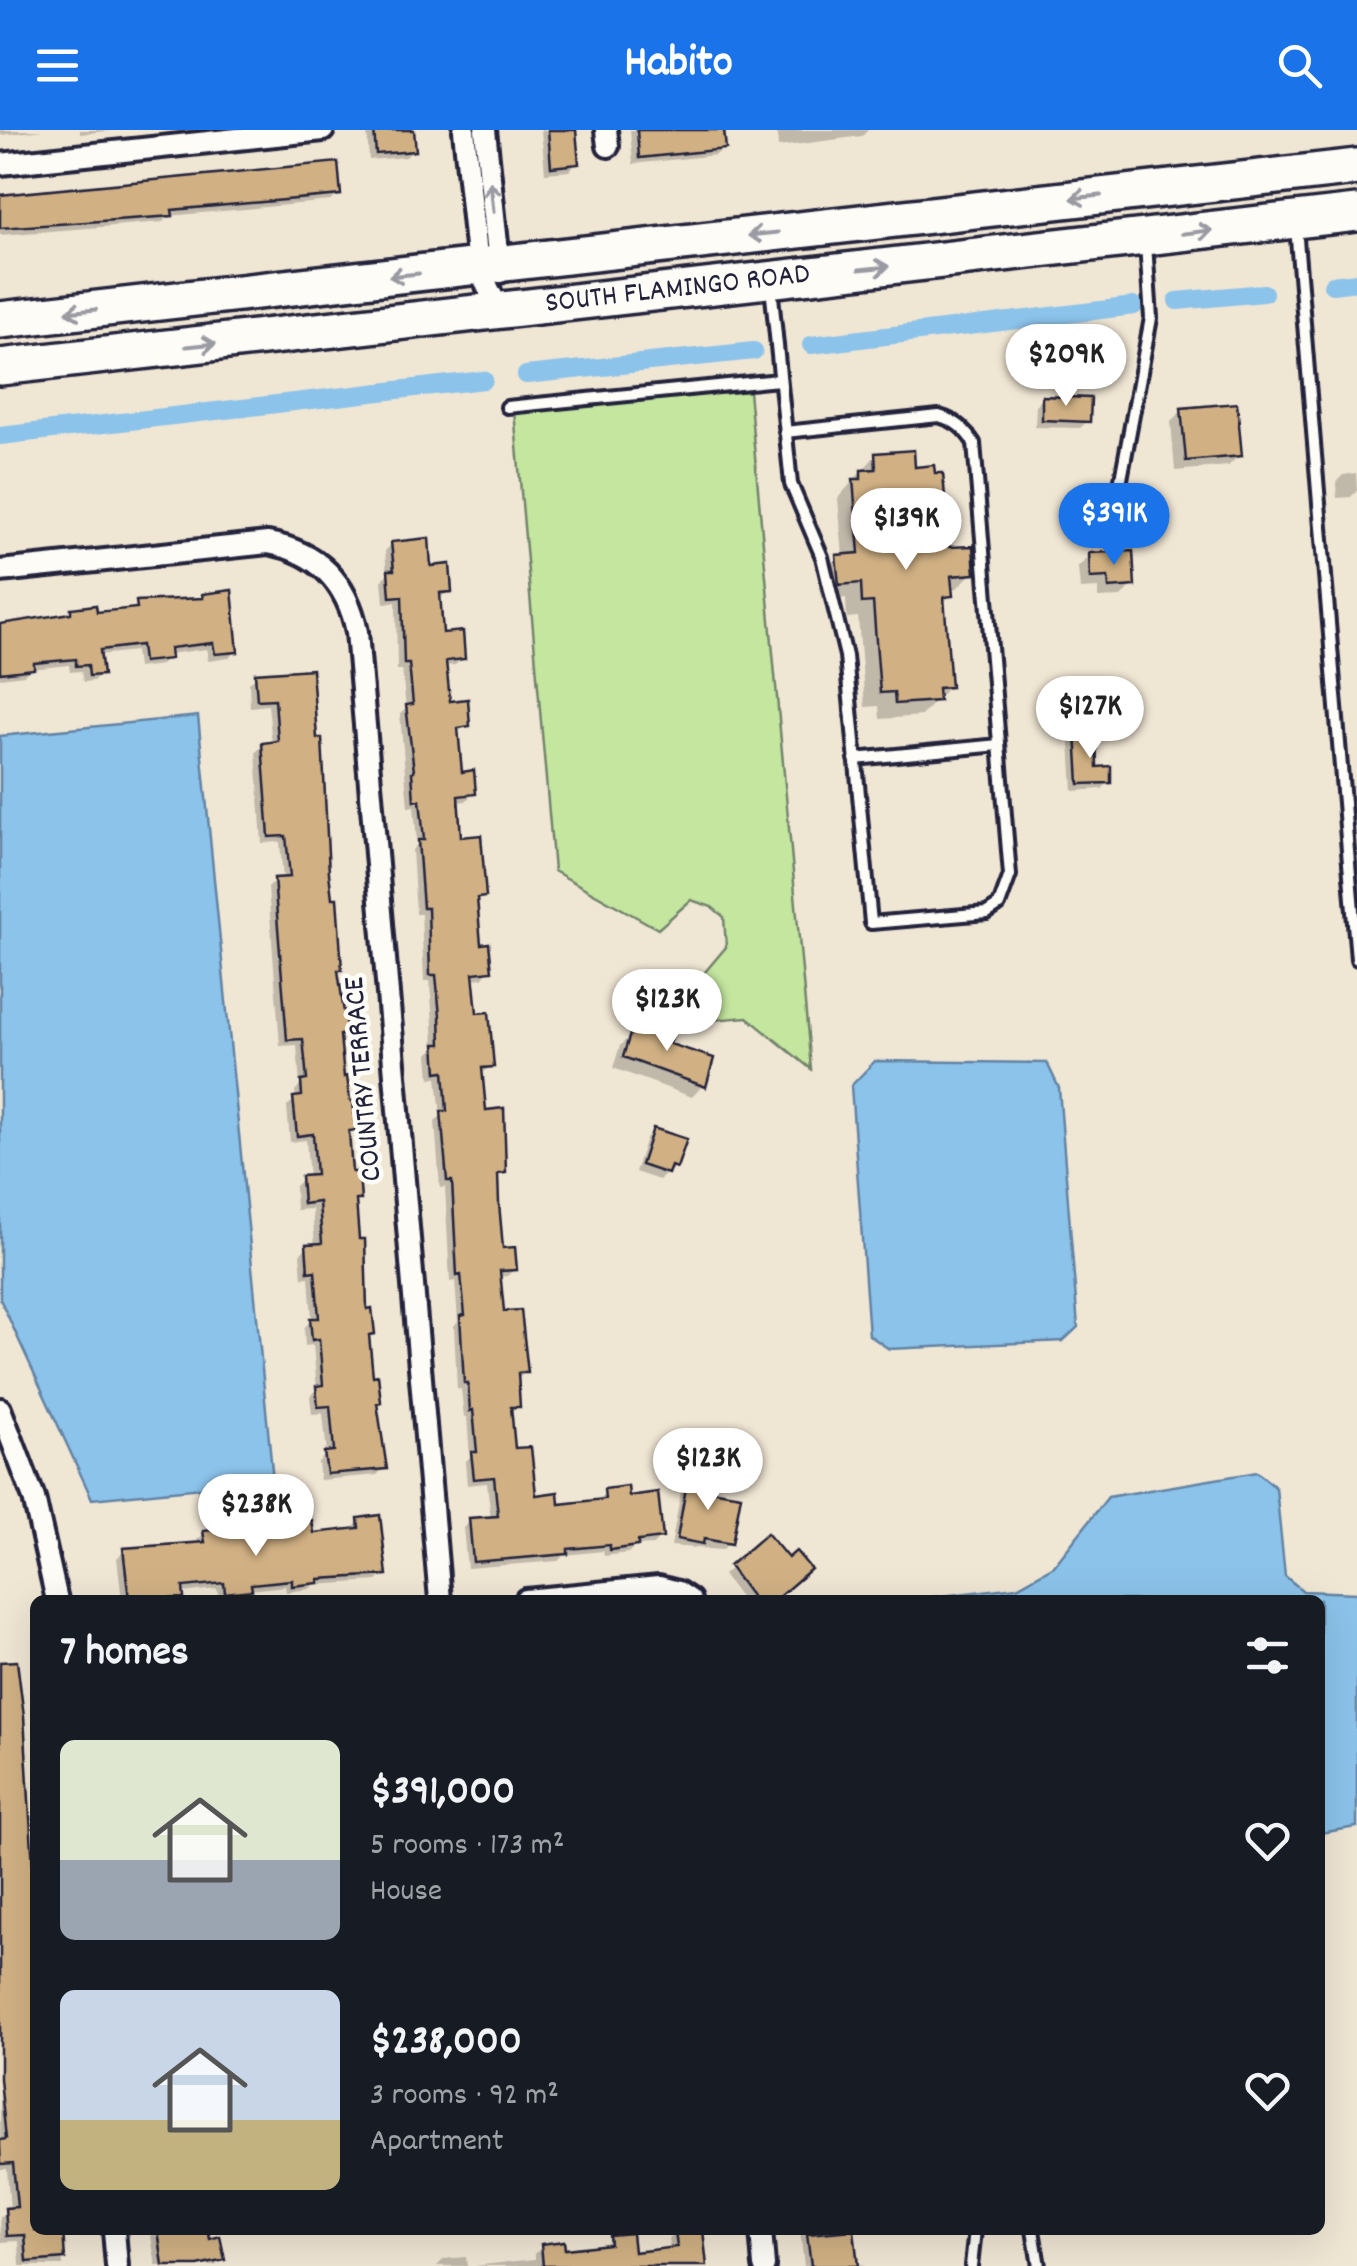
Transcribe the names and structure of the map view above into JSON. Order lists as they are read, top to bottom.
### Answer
{
  "streets": {
    "highway": ["SOUTH FLAMINGO ROAD"],
    "street": ["COUNTRY TERRACE"]
  },
  "page": {
    "header": "Habito",
    "price": [
      "$209K",
      "$391K",
      "$139K",
      "$127K",
      "$123K",
      "$123K",
      "$238K"
    ],
    "heading": "7 homes",
    "list": [
      {
        "name": "$391,000",
        "note": "5 rooms · 173 m² · House"
      },
      {
        "name": "$238,000",
        "note": "3 rooms · 92 m² · Apartment"
      }
    ]
  }
}
